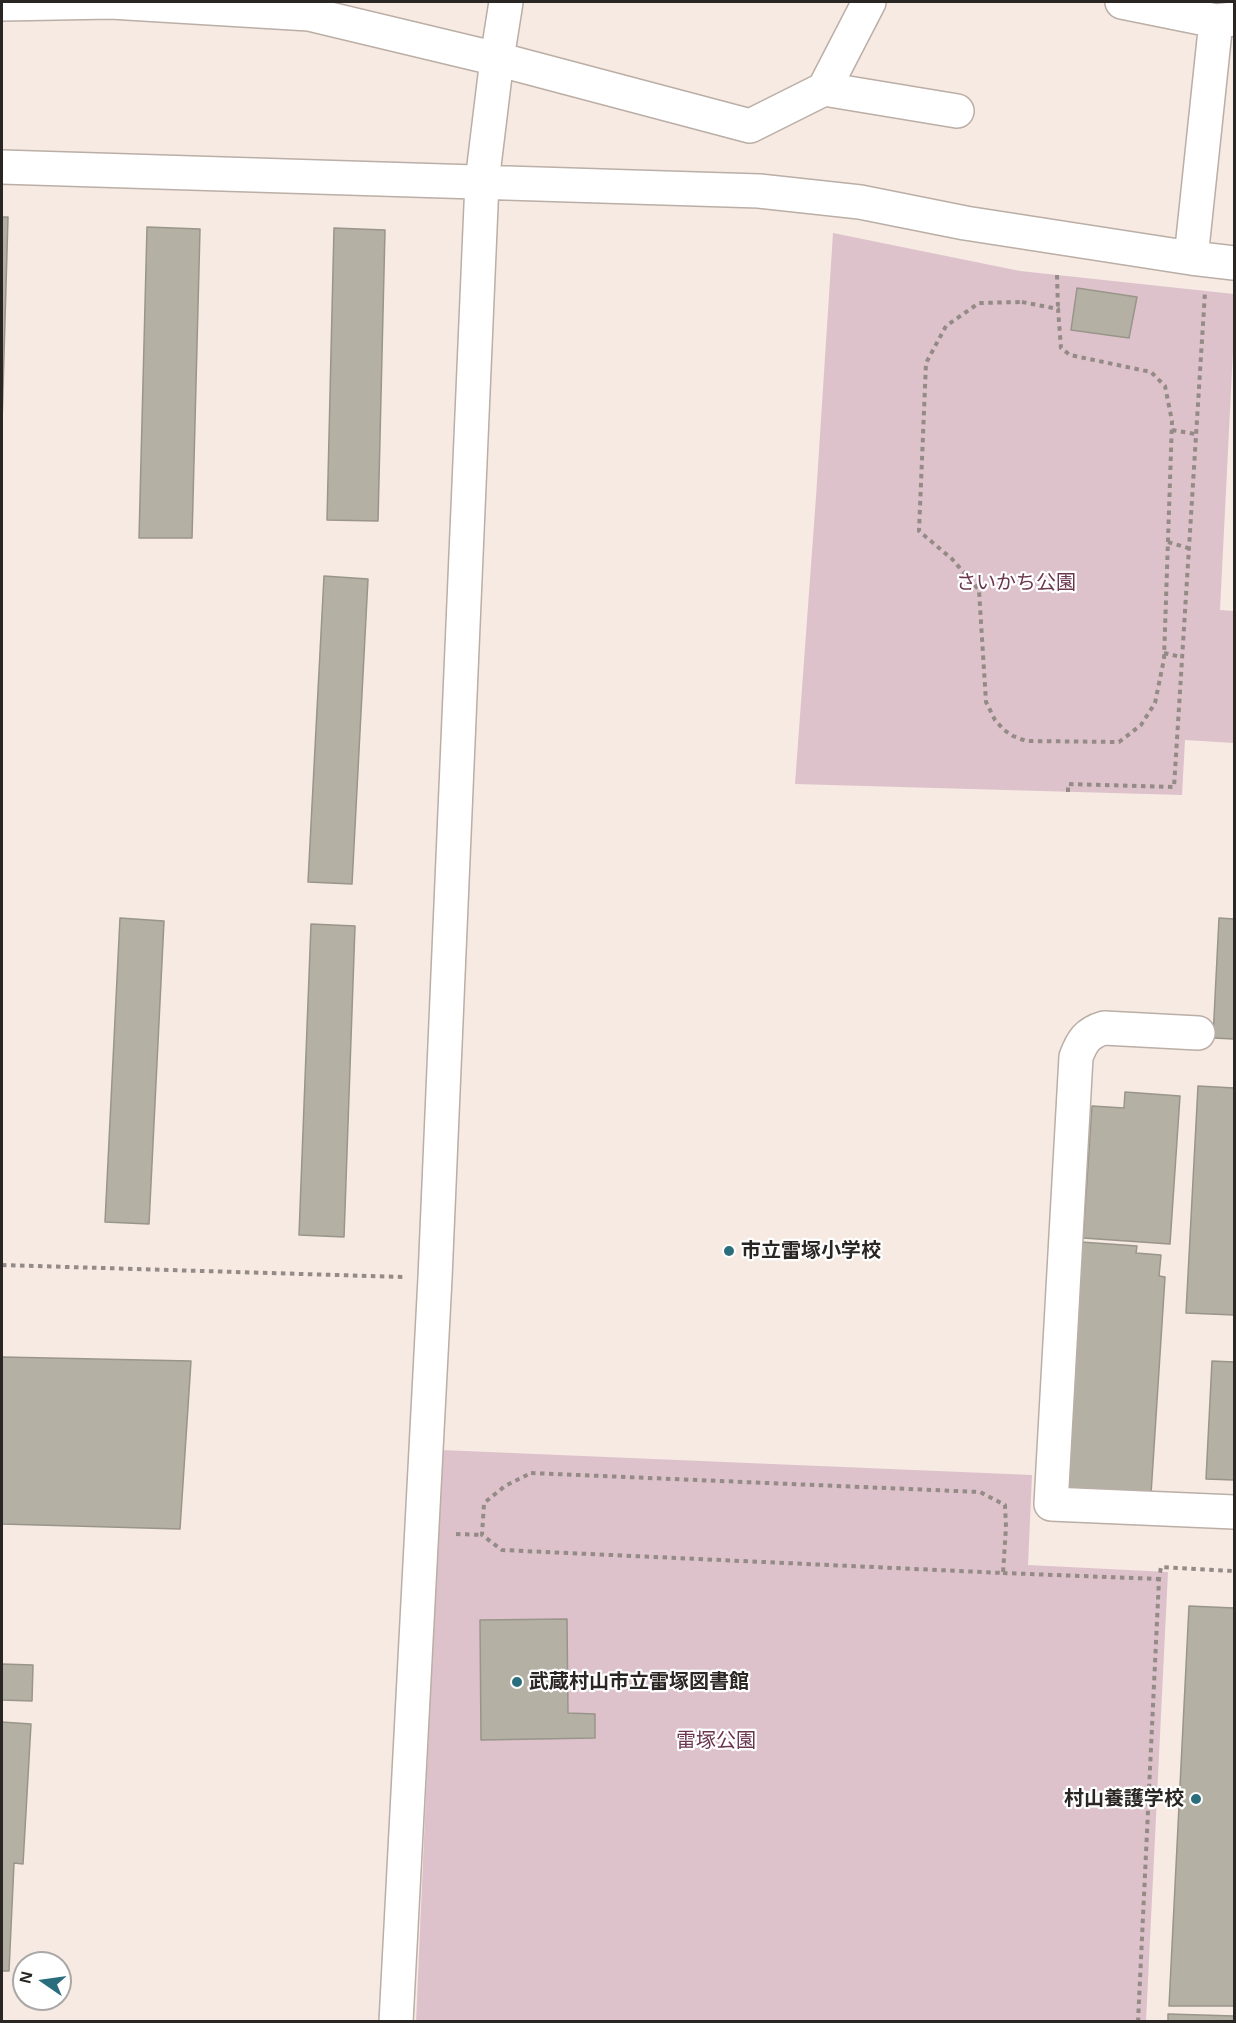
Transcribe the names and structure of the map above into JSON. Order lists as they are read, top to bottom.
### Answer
{
  "parks": ["さいかち公園", "雷塚公園"],
  "places": ["市立雷塚小学校", "武蔵村山市立雷塚図書館", "村山養護学校"],
  "north": "left"
}
